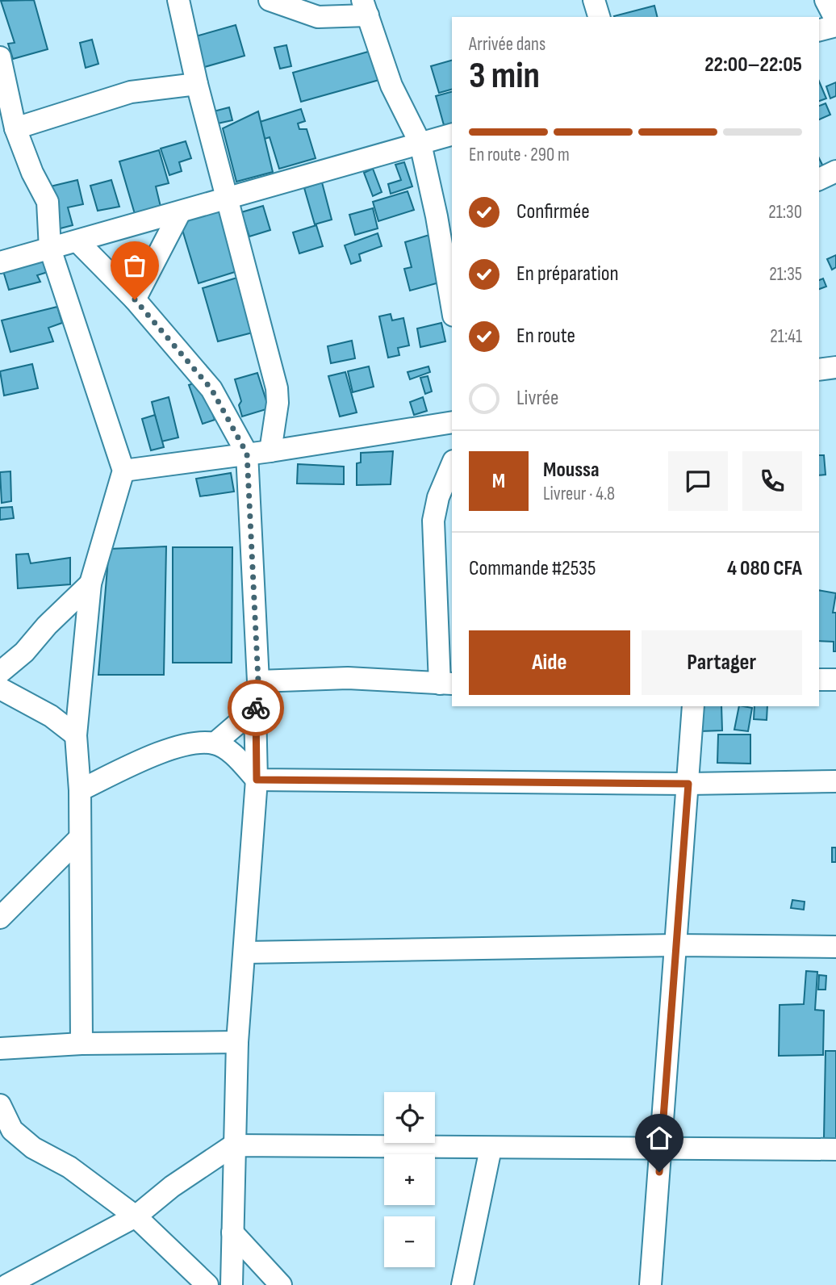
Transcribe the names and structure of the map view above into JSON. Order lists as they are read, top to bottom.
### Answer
{
  "page": {
    "heading": ["3 min", "Arrivée dans", "22:00–22:05"],
    "panel": [
      "Moussa",
      "Livreur · 4.8",
      "Commande #2535",
      "4 080 CFA"
    ],
    "bar": "En route · 290 m",
    "list": [
      ["Confirmée", "21:30"],
      ["En préparation", "21:35"],
      ["En route", "21:41"],
      "Livrée"
    ],
    "round": "M",
    "buttons": ["Aide", "Partager"],
    "map_buttons": ["+", "−"]
  }
}
